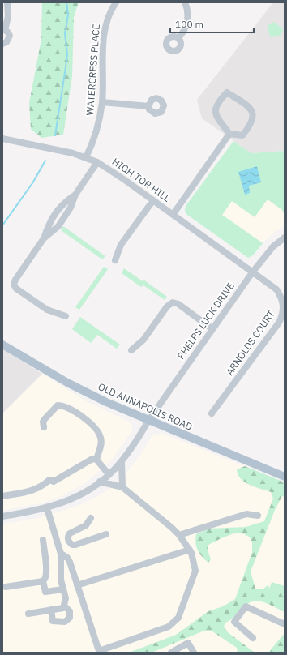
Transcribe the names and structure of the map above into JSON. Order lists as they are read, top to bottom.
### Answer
{
  "streets": {
    "main road": ["OLD ANNAPOLIS ROAD"],
    "street": [
      "WATERCRESS PLACE",
      "HIGH TOR HILL",
      "PHELPS LUCK DRIVE",
      "ARNOLDS COURT"
    ]
  },
  "crossings": [
    ["WATERCRESS PLACE", "HIGH TOR HILL"],
    ["HIGH TOR HILL", "PHELPS LUCK DRIVE"],
    ["HIGH TOR HILL", "ARNOLDS COURT"],
    ["PHELPS LUCK DRIVE", "ARNOLDS COURT"],
    ["PHELPS LUCK DRIVE", "OLD ANNAPOLIS ROAD"]
  ],
  "scale_bar": "100 m"
}
